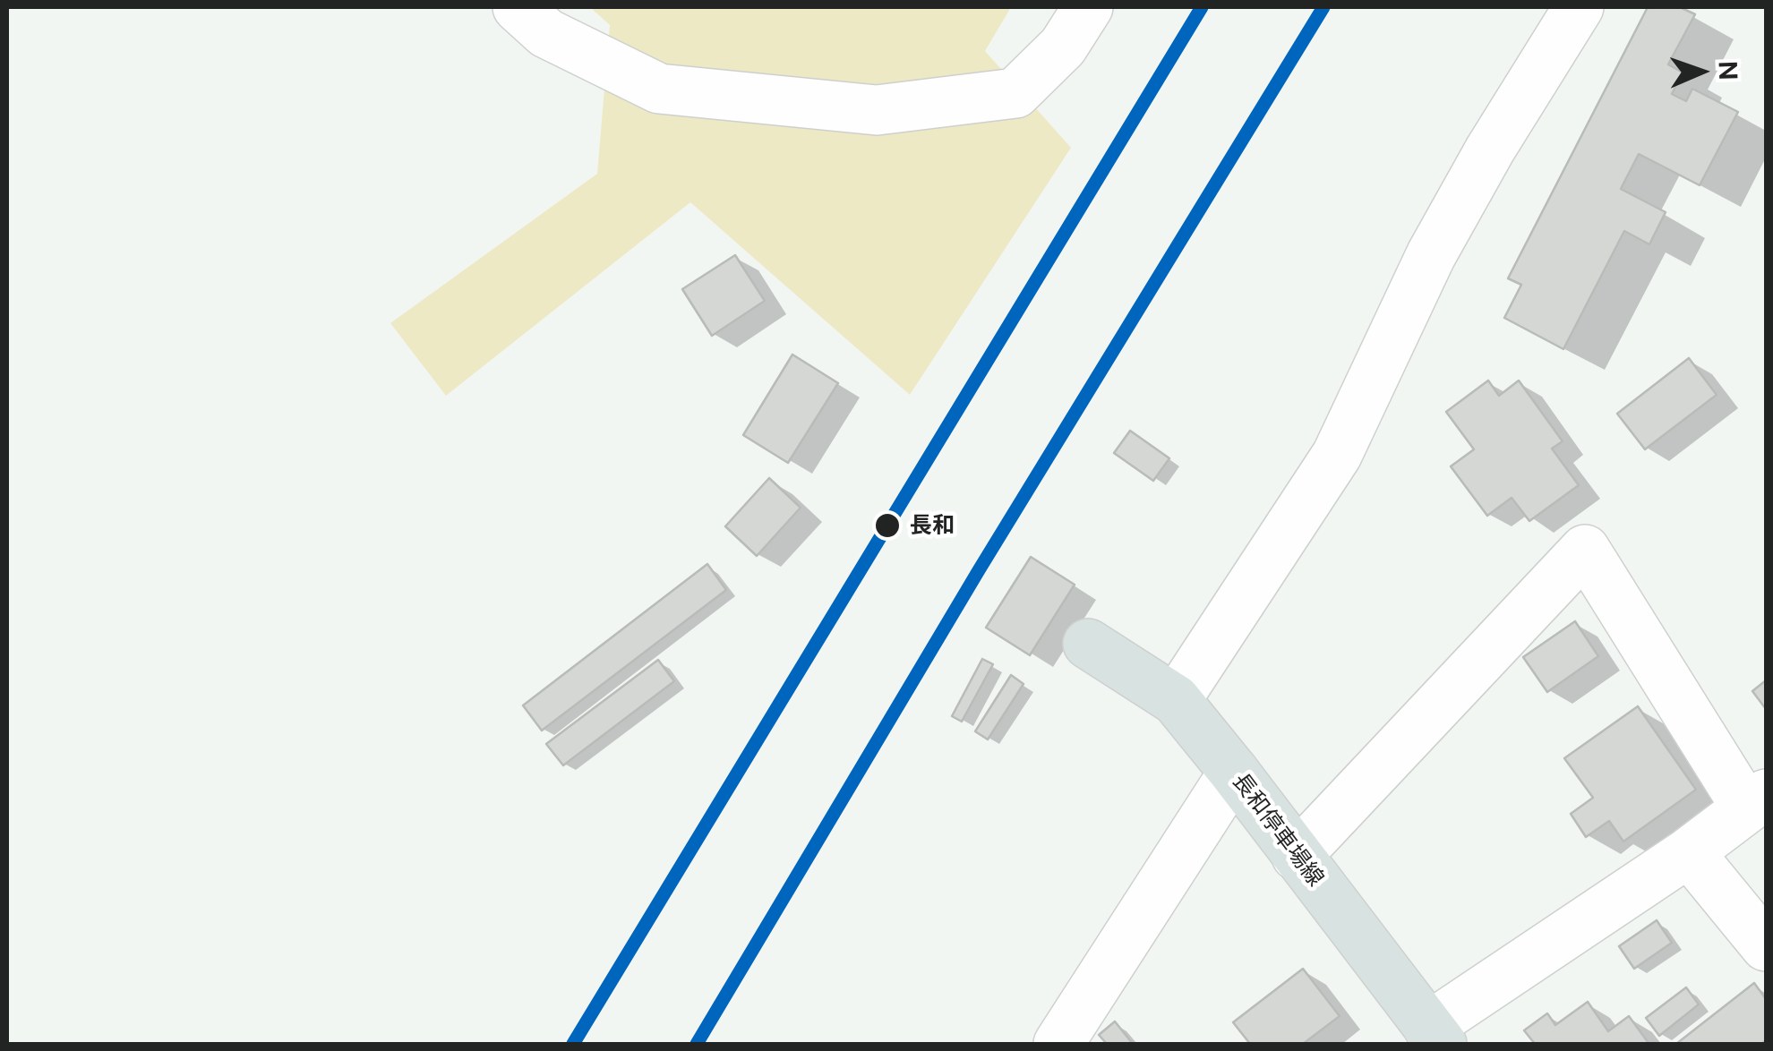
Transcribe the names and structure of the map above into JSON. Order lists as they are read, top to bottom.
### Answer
{
  "streets": {
    "main road": ["長和停車場線"]
  },
  "places": ["長和"],
  "north": "right"
}
